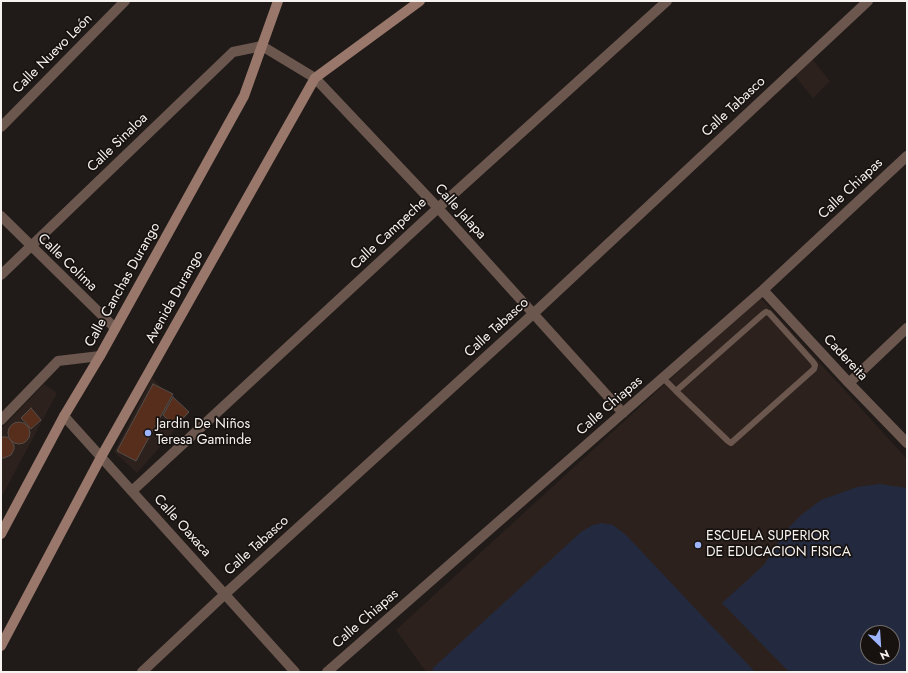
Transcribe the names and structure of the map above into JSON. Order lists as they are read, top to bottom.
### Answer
{
  "streets": {
    "main road": ["Calle Canchas Durango", "Avenida Durango"],
    "street": [
      "Calle Nuevo León",
      "Calle Tabasco",
      "Calle Sinaloa",
      "Calle Chiapas",
      "Calle Jalapa",
      "Calle Campeche",
      "Calle Colima",
      "Cadereita",
      "Calle Oaxaca"
    ]
  },
  "crossings": [
    ["Calle Tabasco", "Calle Jalapa"],
    ["Calle Tabasco", "Calle Oaxaca"],
    ["Calle Sinaloa", "Calle Jalapa"],
    ["Calle Sinaloa", "Calle Colima"],
    ["Calle Sinaloa", "Calle Canchas Durango"],
    ["Calle Chiapas", "Calle Jalapa"],
    ["Calle Chiapas", "Cadereita"],
    ["Calle Jalapa", "Calle Campeche"],
    ["Calle Jalapa", "Calle Canchas Durango"],
    ["Calle Jalapa", "Avenida Durango"],
    ["Calle Campeche", "Calle Oaxaca"],
    ["Calle Colima", "Calle Canchas Durango"],
    ["Calle Canchas Durango", "Calle Oaxaca"],
    ["Avenida Durango", "Calle Oaxaca"]
  ],
  "places": ["Jardin De Niños Teresa Gaminde", "ESCUELA SUPERIOR DE EDUCACION FISICA"],
  "north": "bottom right"
}
